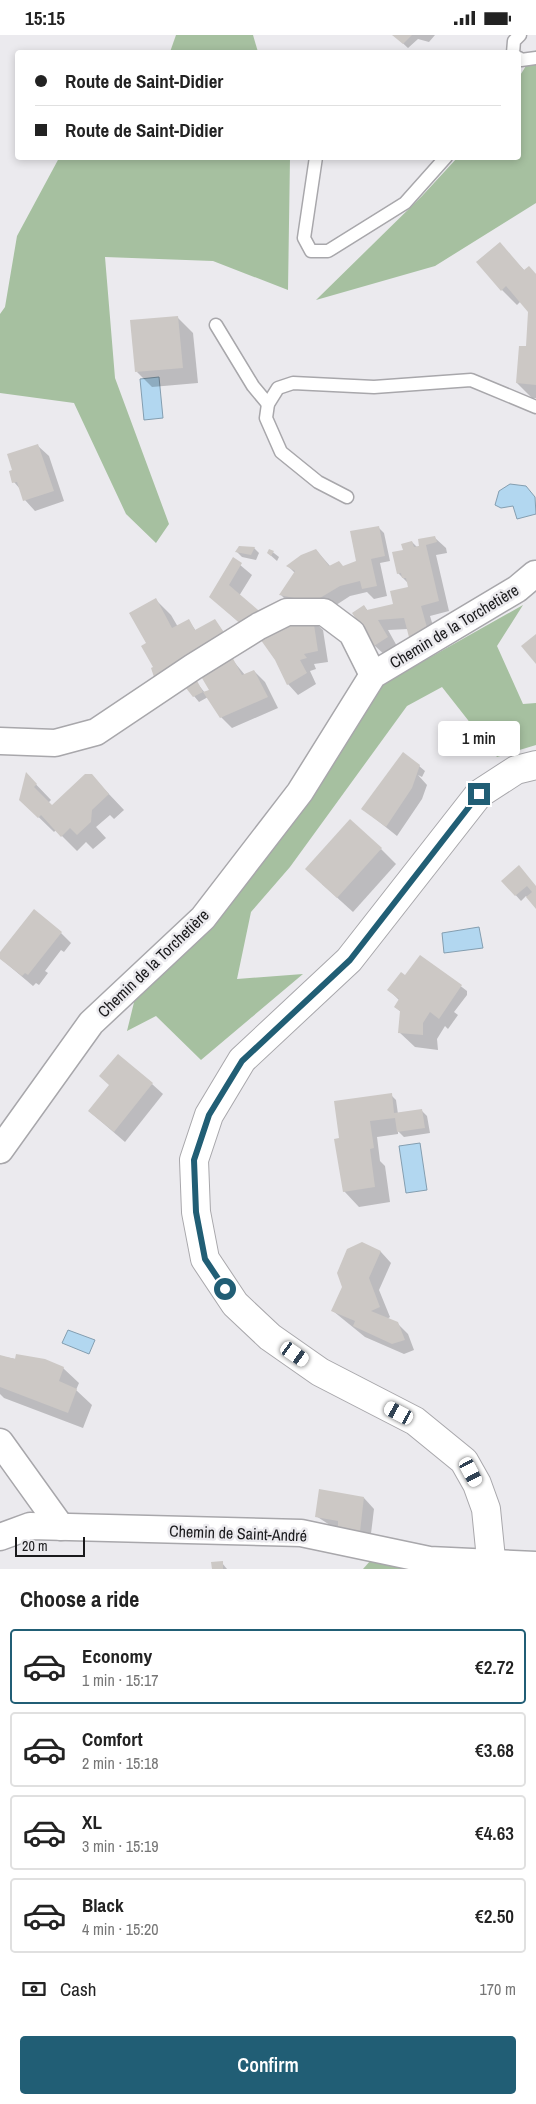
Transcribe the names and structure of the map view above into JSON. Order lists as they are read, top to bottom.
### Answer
{
  "streets": {
    "street": ["Chemin de la Torchetière", "Chemin de Saint-André"]
  },
  "scale_bar": "20 m",
  "page": {
    "status": "15:15",
    "banner": ["Route de Saint-Didier", "Route de Saint-Didier"],
    "bubble": "1 min",
    "scale": "20 m",
    "heading": "Choose a ride",
    "list": [
      {
        "name": "Economy",
        "note": "1 min · 15:17",
        "value": "€2.72"
      },
      {
        "name": "Comfort",
        "note": "2 min · 15:18",
        "value": "€3.68"
      },
      {
        "name": "XL",
        "note": "3 min · 15:19",
        "value": "€4.63"
      },
      {
        "name": "Black",
        "note": "4 min · 15:20",
        "value": "€2.50"
      }
    ],
    "pay": ["Cash", "170 m"],
    "buttons": "Confirm"
  }
}
